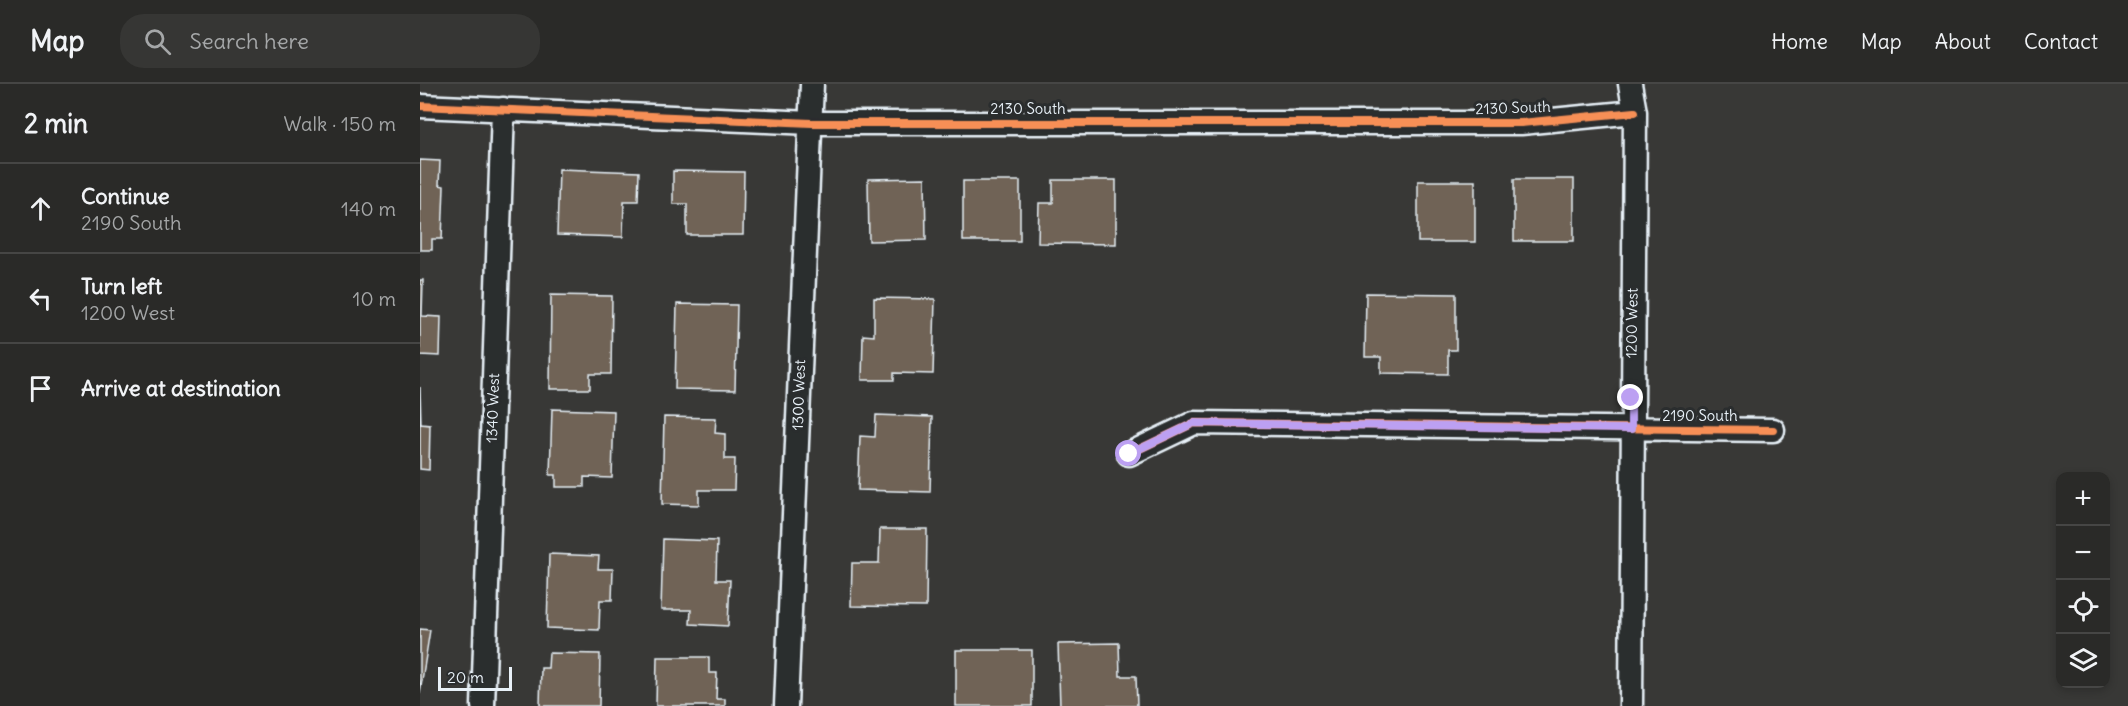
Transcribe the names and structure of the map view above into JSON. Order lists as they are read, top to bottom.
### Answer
{
  "streets": {
    "street": [
      "2130 South",
      "1200 West",
      "1300 West",
      "1340 West",
      "2190 South"
    ]
  },
  "crossings": [
    ["2130 South", "1200 West"],
    ["2130 South", "1300 West"],
    ["2130 South", "1340 West"],
    ["1200 West", "2190 South"]
  ],
  "scale_bar": "20 m",
  "page": {
    "header": "Map",
    "search": "Search here",
    "nav": [
      "Home",
      "Map",
      "About",
      "Contact"
    ],
    "heading": ["2 min", "Walk · 150 m"],
    "list": [
      ["Continue", "2190 South", "140 m"],
      ["Turn left", "1200 West", "10 m"],
      "Arrive at destination"
    ],
    "map_buttons": ["+", "−"],
    "scale": "20 m"
  }
}
